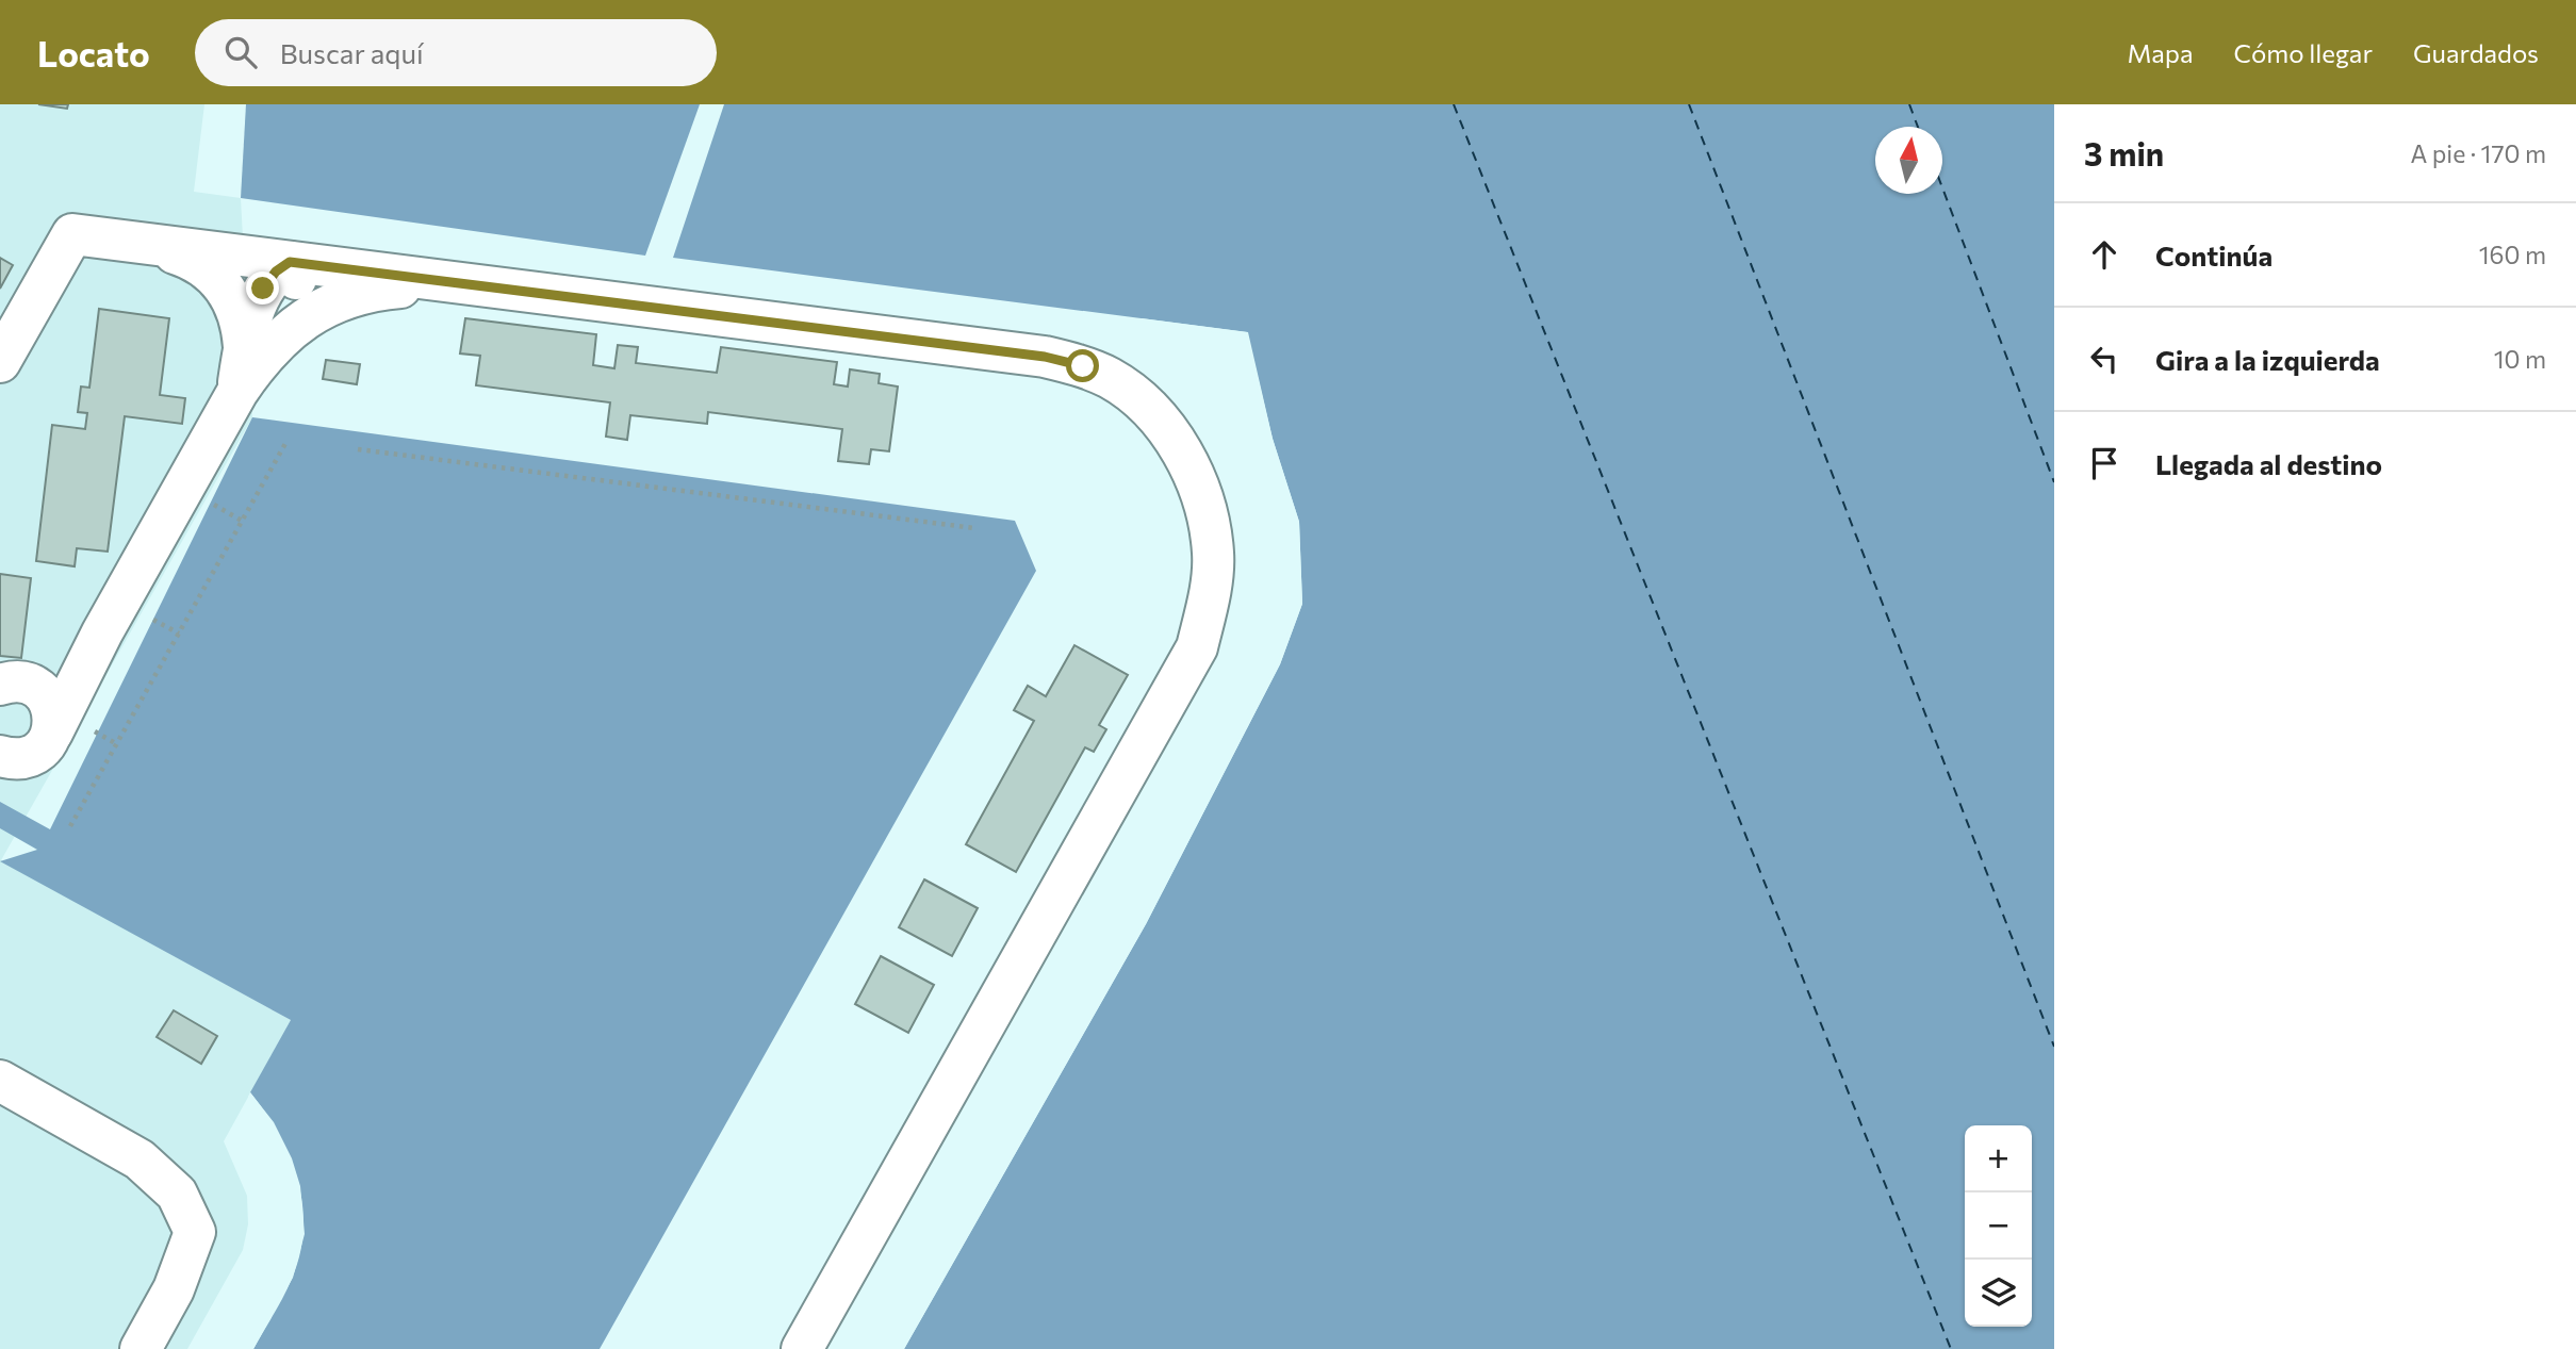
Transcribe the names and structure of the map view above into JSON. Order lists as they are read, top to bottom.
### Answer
{
  "north": "top",
  "page": {
    "header": "Locato",
    "search": "Buscar aquí",
    "nav": ["Mapa", "Cómo llegar", "Guardados"],
    "heading": ["3 min", "A pie · 170 m"],
    "list": [
      ["Continúa", "160 m"],
      ["Gira a la izquierda", "10 m"],
      "Llegada al destino"
    ],
    "map_buttons": ["+", "−"]
  }
}
